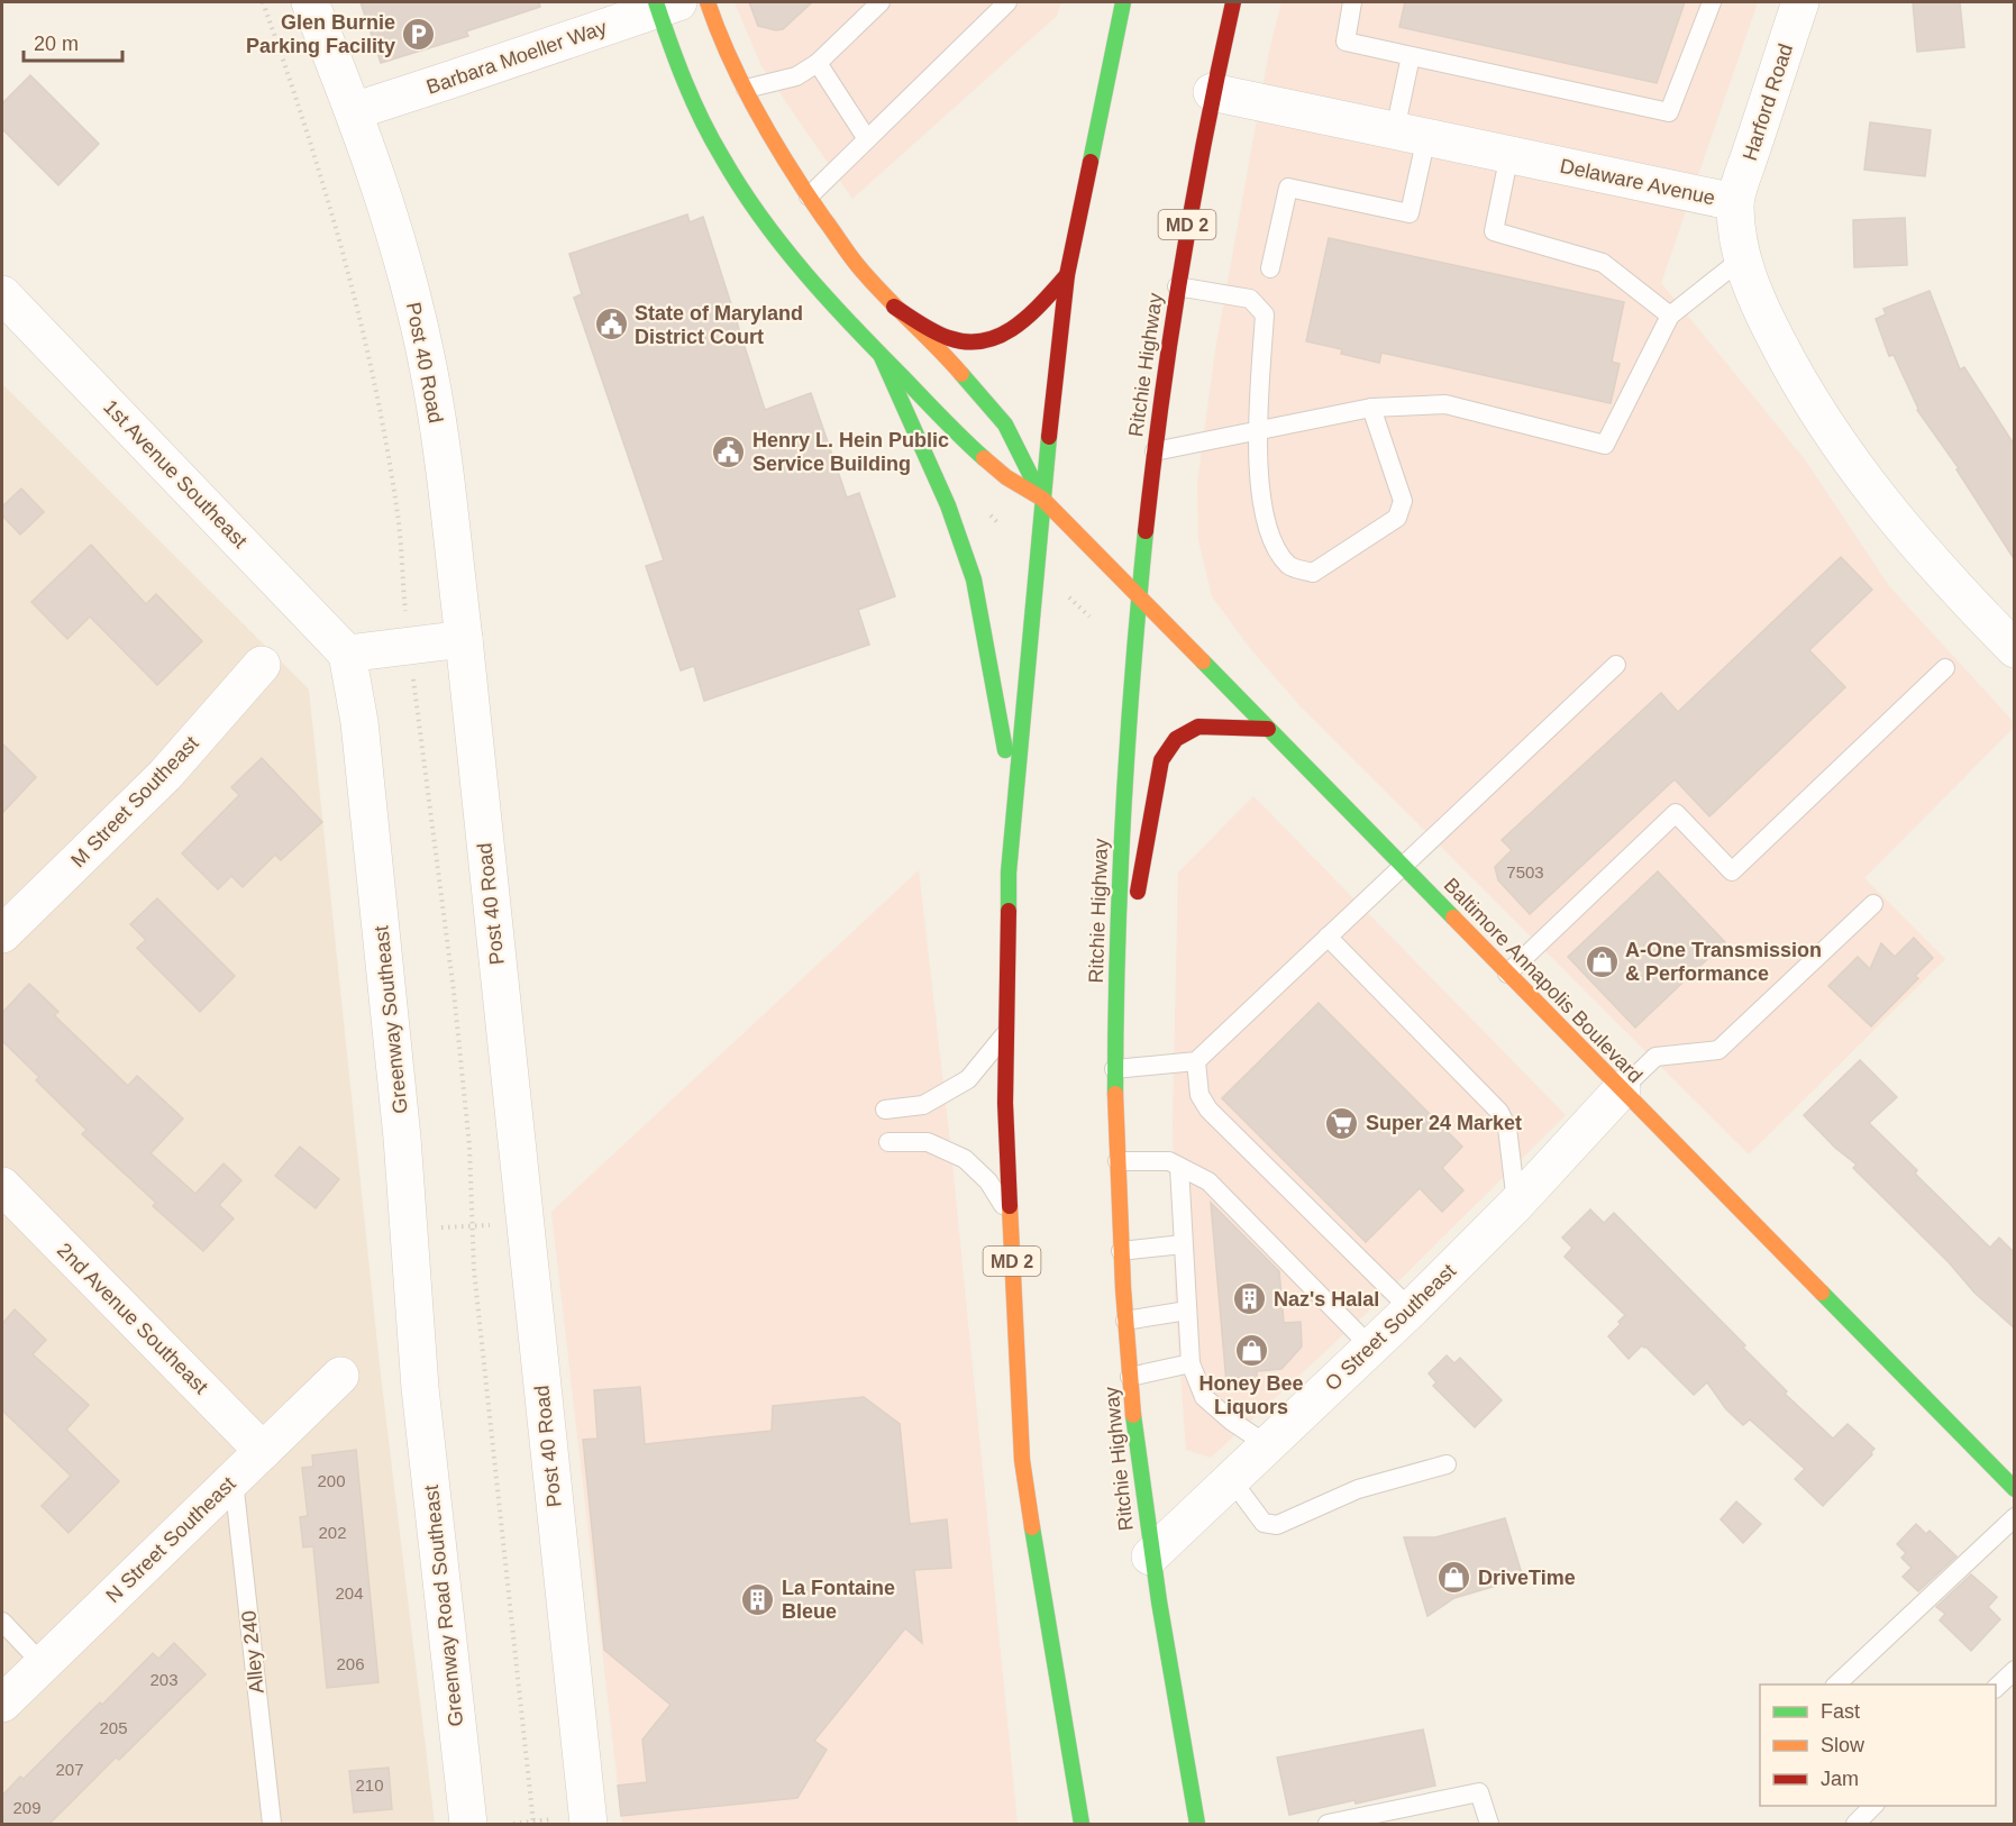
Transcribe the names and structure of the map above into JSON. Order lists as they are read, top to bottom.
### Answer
{
  "streets": {
    "main road": ["MD 2", "Ritchie Highway", "Baltimore Annapolis Boulevard"],
    "street": [
      "Barbara Moeller Way",
      "Harford Road",
      "Delaware Avenue",
      "Post 40 Road",
      "1st Avenue Southeast",
      "M Street Southeast",
      "Greenway Southeast",
      "2nd Avenue Southeast",
      "O Street Southeast",
      "N Street Southeast",
      "Greenway Road Southeast"
    ],
    "lane": ["Alley 240"]
  },
  "crossings": [
    ["Barbara Moeller Way", "Post 40 Road"],
    ["Barbara Moeller Way", "Baltimore Annapolis Boulevard"],
    ["Harford Road", "Delaware Avenue"],
    ["Delaware Avenue", "Ritchie Highway"],
    ["MD 2", "Baltimore Annapolis Boulevard"],
    ["Ritchie Highway", "Baltimore Annapolis Boulevard"],
    ["Ritchie Highway", "O Street Southeast"],
    ["1st Avenue Southeast", "Greenway Southeast"],
    ["Baltimore Annapolis Boulevard", "O Street Southeast"],
    ["Greenway Southeast", "Greenway Road Southeast"],
    ["2nd Avenue Southeast", "N Street Southeast"],
    ["N Street Southeast", "Alley 240"]
  ],
  "places": {
    "parking": ["Glen Burnie Parking Facility"],
    "public building": ["State of Maryland District Court", "Henry L. Hein Public Service Building"],
    "shop": ["A-One Transmission & Performance", "Honey Bee Liquors", "DriveTime"],
    "supermarket": ["Super 24 Market"],
    "building": ["Naz's Halal", "La Fontaine Bleue"]
  },
  "house_numbers": [
    "7503",
    "200",
    "202",
    "204",
    "206",
    "203",
    "205",
    "207",
    "210",
    "209"
  ],
  "legend": ["Fast", "Slow", "Jam"],
  "scale_bar": "20 m"
}
